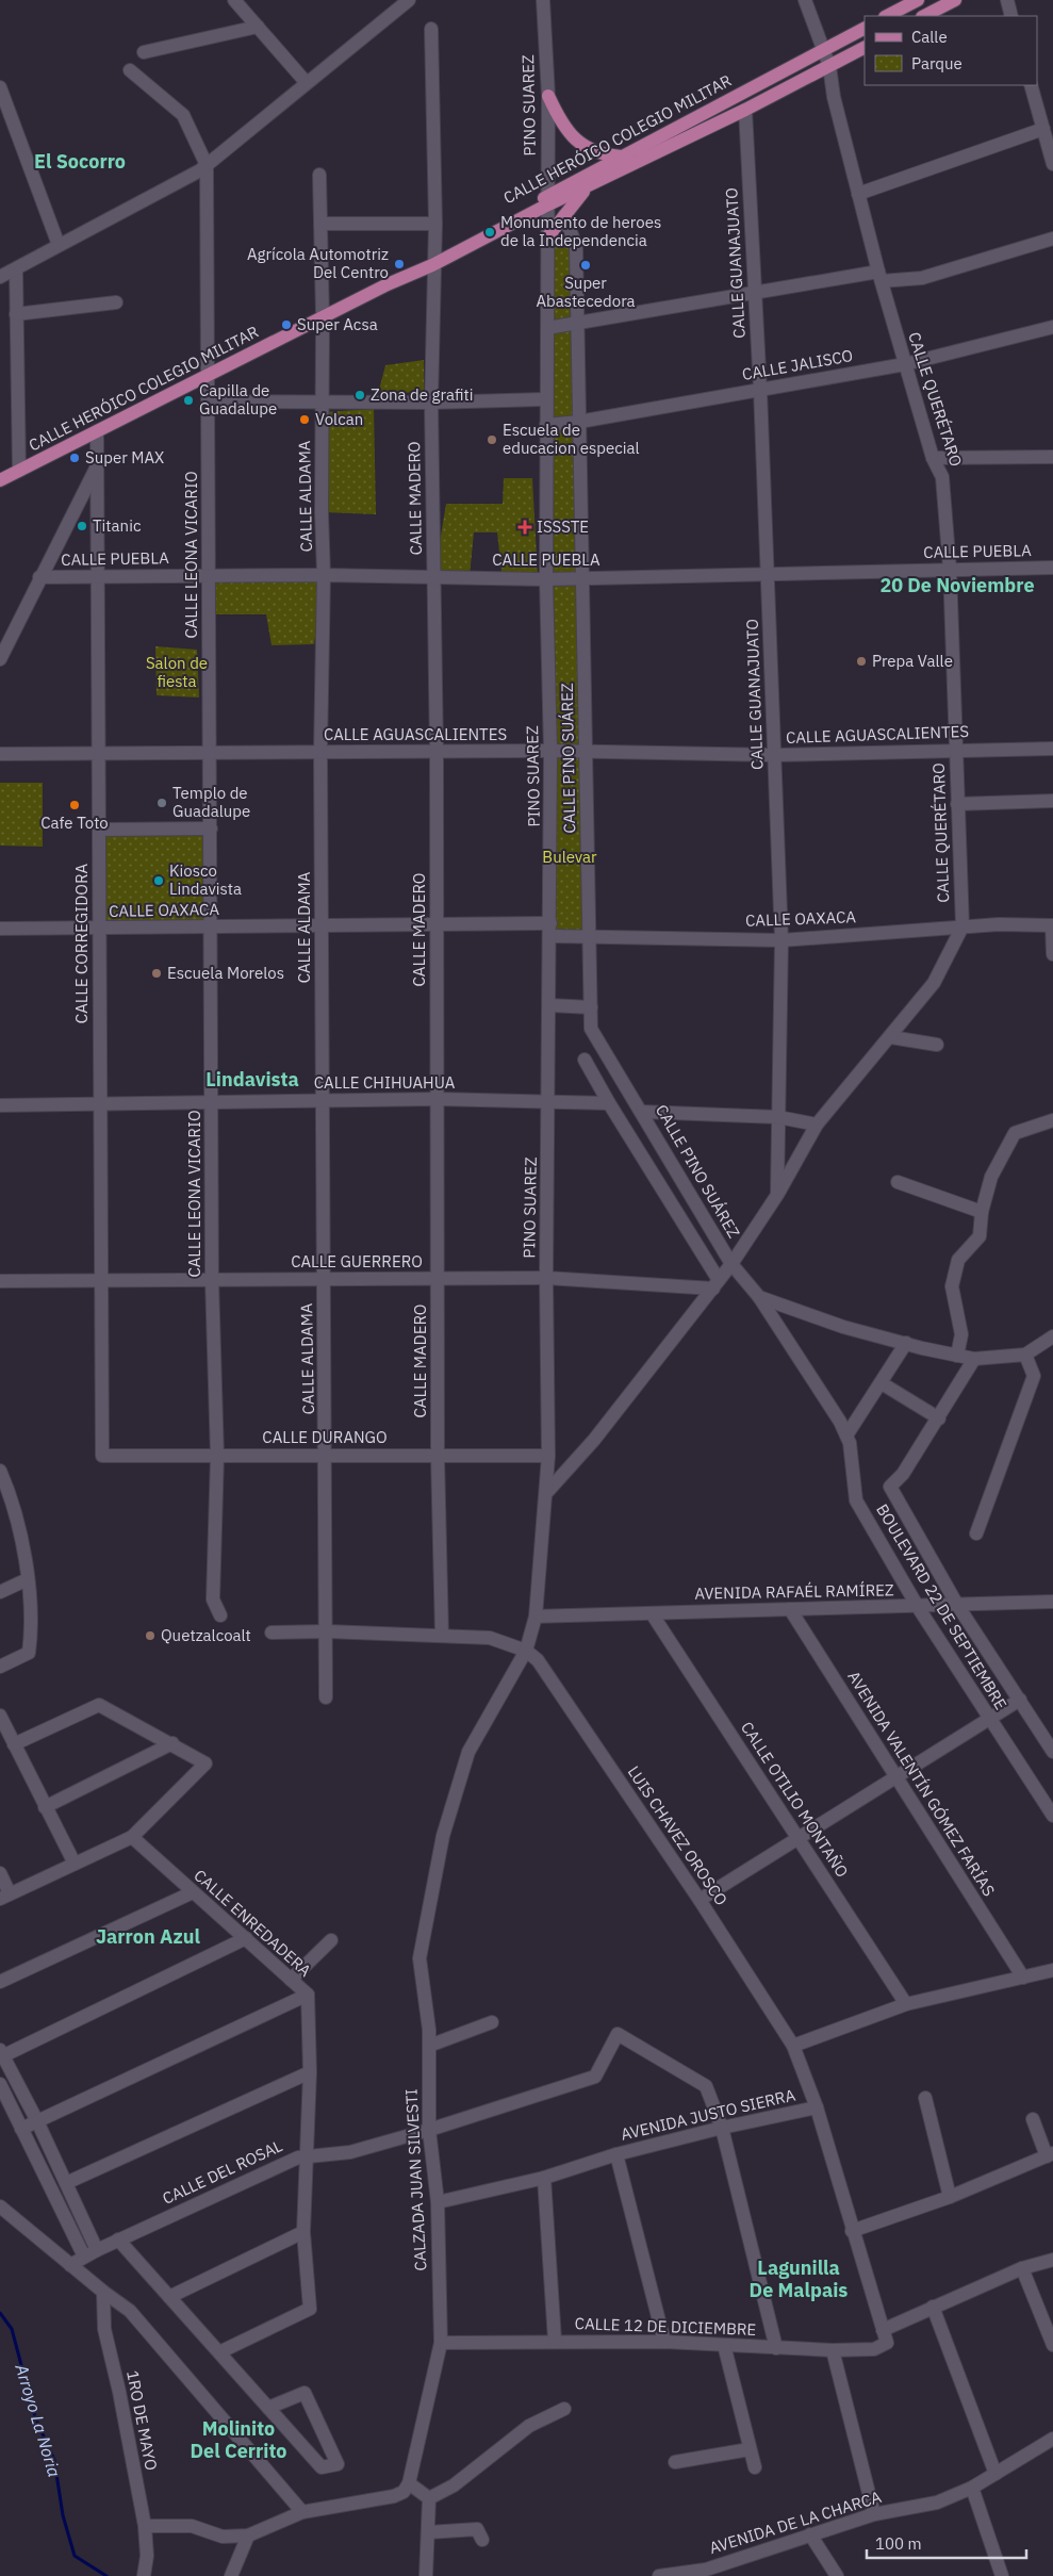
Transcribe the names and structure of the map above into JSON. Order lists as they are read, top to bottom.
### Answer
{
  "streets": {
    "main road": ["CALLE HERÓICO COLEGIO MILITAR"],
    "street": [
      "PINO SUAREZ",
      "CALLE GUANAJUATO",
      "CALLE JALISCO",
      "CALLE QUERÉTARO",
      "CALLE ALDAMA",
      "CALLE MADERO",
      "CALLE PUEBLA",
      "CALLE LEONA VICARIO",
      "CALLE AGUASCALIENTES",
      "CALLE PINO SUÁREZ",
      "CALLE OAXACA",
      "CALLE CORREGIDORA",
      "CALLE CHIHUAHUA",
      "CALLE GUERRERO",
      "CALLE DURANGO",
      "AVENIDA RAFAÉL RAMÍREZ",
      "BOULEVARD 22 DE SEPTIEMBRE",
      "AVENIDA VALENTÍN GÓMEZ FARÍAS",
      "CALLE OTILIO MONTAÑO",
      "LUIS CHAVEZ OROSCO",
      "CALLE ENREDADERA",
      "AVENIDA JUSTO SIERRA",
      "CALLE DEL ROSAL",
      "CALZADA JUAN SILVESTI",
      "CALLE 12 DE DICIEMBRE",
      "1RO DE MAYO",
      "AVENIDA DE LA CHARCA"
    ]
  },
  "crossings": [
    ["PINO SUAREZ", "CALLE HERÓICO COLEGIO MILITAR"],
    ["PINO SUAREZ", "CALLE JALISCO"],
    ["PINO SUAREZ", "CALLE PUEBLA"],
    ["PINO SUAREZ", "CALLE AGUASCALIENTES"],
    ["PINO SUAREZ", "CALLE OAXACA"],
    ["PINO SUAREZ", "CALLE CHIHUAHUA"],
    ["PINO SUAREZ", "CALLE GUERRERO"],
    ["PINO SUAREZ", "CALLE DURANGO"],
    ["PINO SUAREZ", "AVENIDA RAFAÉL RAMÍREZ"],
    ["PINO SUAREZ", "CALZADA JUAN SILVESTI"],
    ["CALLE HERÓICO COLEGIO MILITAR", "CALLE GUANAJUATO"],
    ["CALLE HERÓICO COLEGIO MILITAR", "CALLE QUERÉTARO"],
    ["CALLE HERÓICO COLEGIO MILITAR", "CALLE ALDAMA"],
    ["CALLE HERÓICO COLEGIO MILITAR", "CALLE MADERO"],
    ["CALLE HERÓICO COLEGIO MILITAR", "CALLE LEONA VICARIO"],
    ["CALLE HERÓICO COLEGIO MILITAR", "CALLE CORREGIDORA"],
    ["CALLE GUANAJUATO", "CALLE JALISCO"],
    ["CALLE GUANAJUATO", "CALLE QUERÉTARO"],
    ["CALLE GUANAJUATO", "CALLE PUEBLA"],
    ["CALLE GUANAJUATO", "CALLE AGUASCALIENTES"],
    ["CALLE GUANAJUATO", "CALLE OAXACA"],
    ["CALLE JALISCO", "CALLE QUERÉTARO"],
    ["CALLE JALISCO", "CALLE PINO SUÁREZ"],
    ["CALLE QUERÉTARO", "CALLE PUEBLA"],
    ["CALLE QUERÉTARO", "CALLE AGUASCALIENTES"],
    ["CALLE QUERÉTARO", "CALLE OAXACA"],
    ["CALLE ALDAMA", "CALLE PUEBLA"],
    ["CALLE ALDAMA", "CALLE AGUASCALIENTES"],
    ["CALLE ALDAMA", "CALLE OAXACA"],
    ["CALLE ALDAMA", "CALLE CHIHUAHUA"],
    ["CALLE ALDAMA", "CALLE GUERRERO"],
    ["CALLE ALDAMA", "CALLE DURANGO"],
    ["CALLE MADERO", "CALLE PUEBLA"],
    ["CALLE MADERO", "CALLE AGUASCALIENTES"],
    ["CALLE MADERO", "CALLE OAXACA"],
    ["CALLE MADERO", "CALLE CHIHUAHUA"],
    ["CALLE MADERO", "CALLE GUERRERO"],
    ["CALLE MADERO", "CALLE DURANGO"],
    ["CALLE PUEBLA", "CALLE LEONA VICARIO"],
    ["CALLE PUEBLA", "CALLE PINO SUÁREZ"],
    ["CALLE PUEBLA", "CALLE CORREGIDORA"],
    ["CALLE LEONA VICARIO", "CALLE AGUASCALIENTES"],
    ["CALLE LEONA VICARIO", "CALLE OAXACA"],
    ["CALLE LEONA VICARIO", "CALLE CHIHUAHUA"],
    ["CALLE LEONA VICARIO", "CALLE GUERRERO"],
    ["CALLE LEONA VICARIO", "CALLE DURANGO"],
    ["CALLE AGUASCALIENTES", "CALLE PINO SUÁREZ"],
    ["CALLE AGUASCALIENTES", "CALLE CORREGIDORA"],
    ["CALLE PINO SUÁREZ", "CALLE OAXACA"],
    ["CALLE OAXACA", "CALLE CORREGIDORA"],
    ["CALLE CORREGIDORA", "CALLE CHIHUAHUA"],
    ["CALLE CORREGIDORA", "CALLE GUERRERO"],
    ["CALLE CORREGIDORA", "CALLE DURANGO"],
    ["AVENIDA RAFAÉL RAMÍREZ", "BOULEVARD 22 DE SEPTIEMBRE"],
    ["AVENIDA RAFAÉL RAMÍREZ", "AVENIDA VALENTÍN GÓMEZ FARÍAS"],
    ["AVENIDA RAFAÉL RAMÍREZ", "CALLE OTILIO MONTAÑO"],
    ["AVENIDA RAFAÉL RAMÍREZ", "CALZADA JUAN SILVESTI"],
    ["LUIS CHAVEZ OROSCO", "AVENIDA JUSTO SIERRA"],
    ["LUIS CHAVEZ OROSCO", "CALZADA JUAN SILVESTI"],
    ["CALLE ENREDADERA", "CALLE DEL ROSAL"],
    ["AVENIDA JUSTO SIERRA", "CALLE DEL ROSAL"],
    ["AVENIDA JUSTO SIERRA", "CALZADA JUAN SILVESTI"],
    ["CALLE DEL ROSAL", "CALZADA JUAN SILVESTI"],
    ["CALZADA JUAN SILVESTI", "CALLE 12 DE DICIEMBRE"]
  ],
  "districts": [
    "El Socorro",
    "20 De Noviembre",
    "Lindavista",
    "Jarron Azul",
    "Lagunilla De Malpais",
    "Molinito Del Cerrito"
  ],
  "water": ["Arroyo La Noria"],
  "parks": ["Salon de fiesta", "Bulevar"],
  "places": {
    "other": [
      "Monumento de heroes de la Independencia",
      "Agrícola Automotriz Del Centro",
      "Super Abastecedora",
      "Super Acsa",
      "Zona de grafiti",
      "Capilla de Guadalupe",
      "Volcan",
      "Escuela de educacion especial",
      "Super MAX",
      "Titanic",
      "Prepa Valle",
      "Templo de Guadalupe",
      "Cafe Toto",
      "Kiosco Lindavista",
      "Escuela Morelos",
      "Quetzalcoalt"
    ],
    "health": ["ISSSTE"]
  },
  "legend": ["Calle", "Parque"],
  "scale_bar": "100 m"
}
